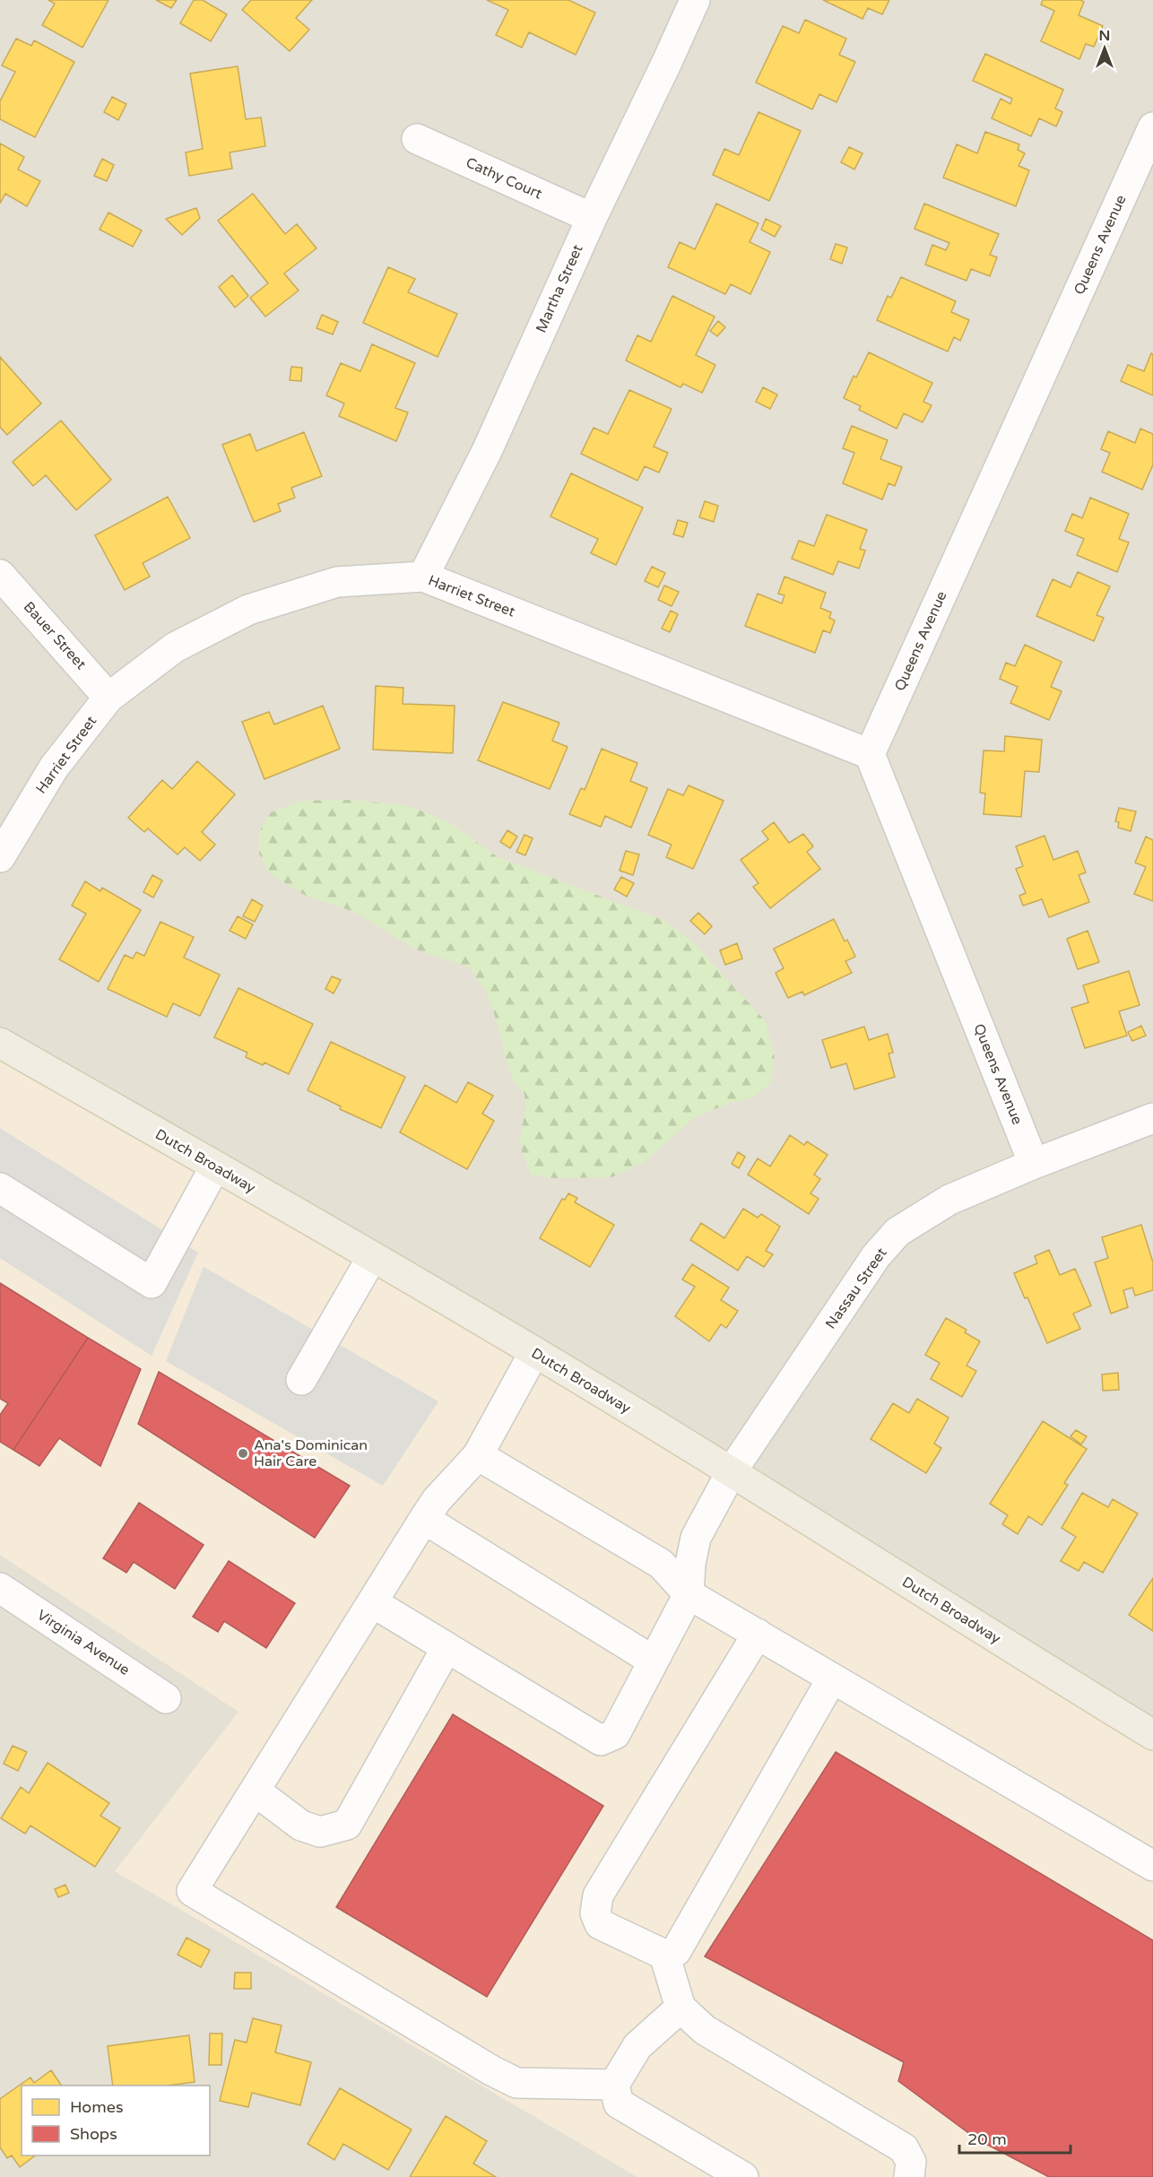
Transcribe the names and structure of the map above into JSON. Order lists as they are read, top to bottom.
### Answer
{
  "streets": {
    "main road": ["Dutch Broadway"],
    "street": [
      "Cathy Court",
      "Queens Avenue",
      "Martha Street",
      "Harriet Street",
      "Bauer Street",
      "Nassau Street",
      "Virginia Avenue"
    ]
  },
  "crossings": [
    ["Cathy Court", "Martha Street"],
    ["Queens Avenue", "Harriet Street"],
    ["Queens Avenue", "Nassau Street"],
    ["Martha Street", "Harriet Street"],
    ["Harriet Street", "Bauer Street"],
    ["Dutch Broadway", "Nassau Street"]
  ],
  "places": ["Ana's Dominican Hair Care"],
  "legend": ["Homes", "Shops"],
  "scale_bar": "20 m",
  "north": "top"
}
